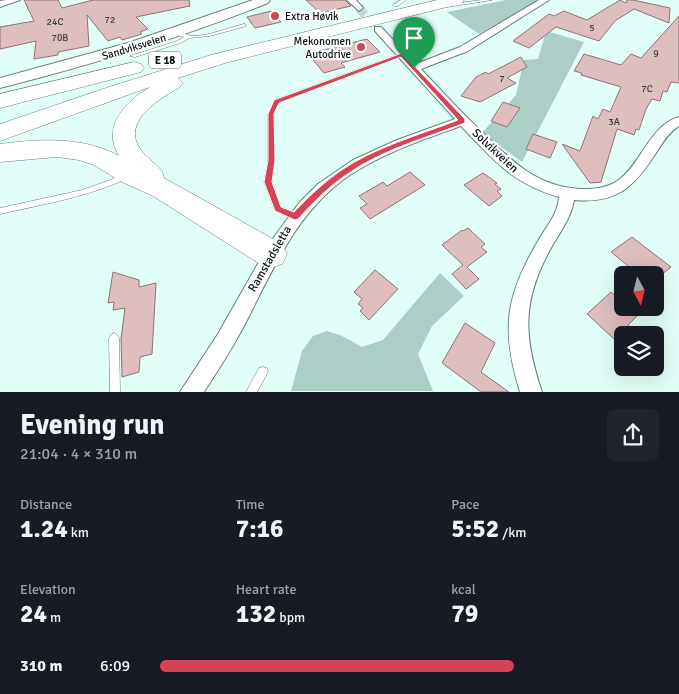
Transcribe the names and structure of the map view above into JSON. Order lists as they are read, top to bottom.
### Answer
{
  "streets": {
    "highway": ["E 18"],
    "main road": ["Sandviksveien"],
    "street": ["Solvikveien", "Ramstadsletta"]
  },
  "crossings": [
    ["E 18", "Ramstadsletta"],
    ["Solvikveien", "Ramstadsletta"]
  ],
  "places": ["Extra Høvik", "Mekonomen Autodrive"],
  "house_numbers": [
    "72",
    "24C",
    "5",
    "70B",
    "9",
    "7",
    "7C",
    "3A"
  ],
  "north": "bottom",
  "page": {
    "heading": ["Evening run", "21:04 · 4 × 310 m"],
    "stats": [
      ["Distance", "1.24 km"],
      ["Time", "7:16"],
      ["Pace", "5:52 /km"],
      ["Elevation", "24 m"],
      ["Heart rate", "132 bpm"],
      ["kcal", "79"]
    ],
    "list": [
      {
        "name": "310 m",
        "note": "6:09"
      }
    ]
  }
}
